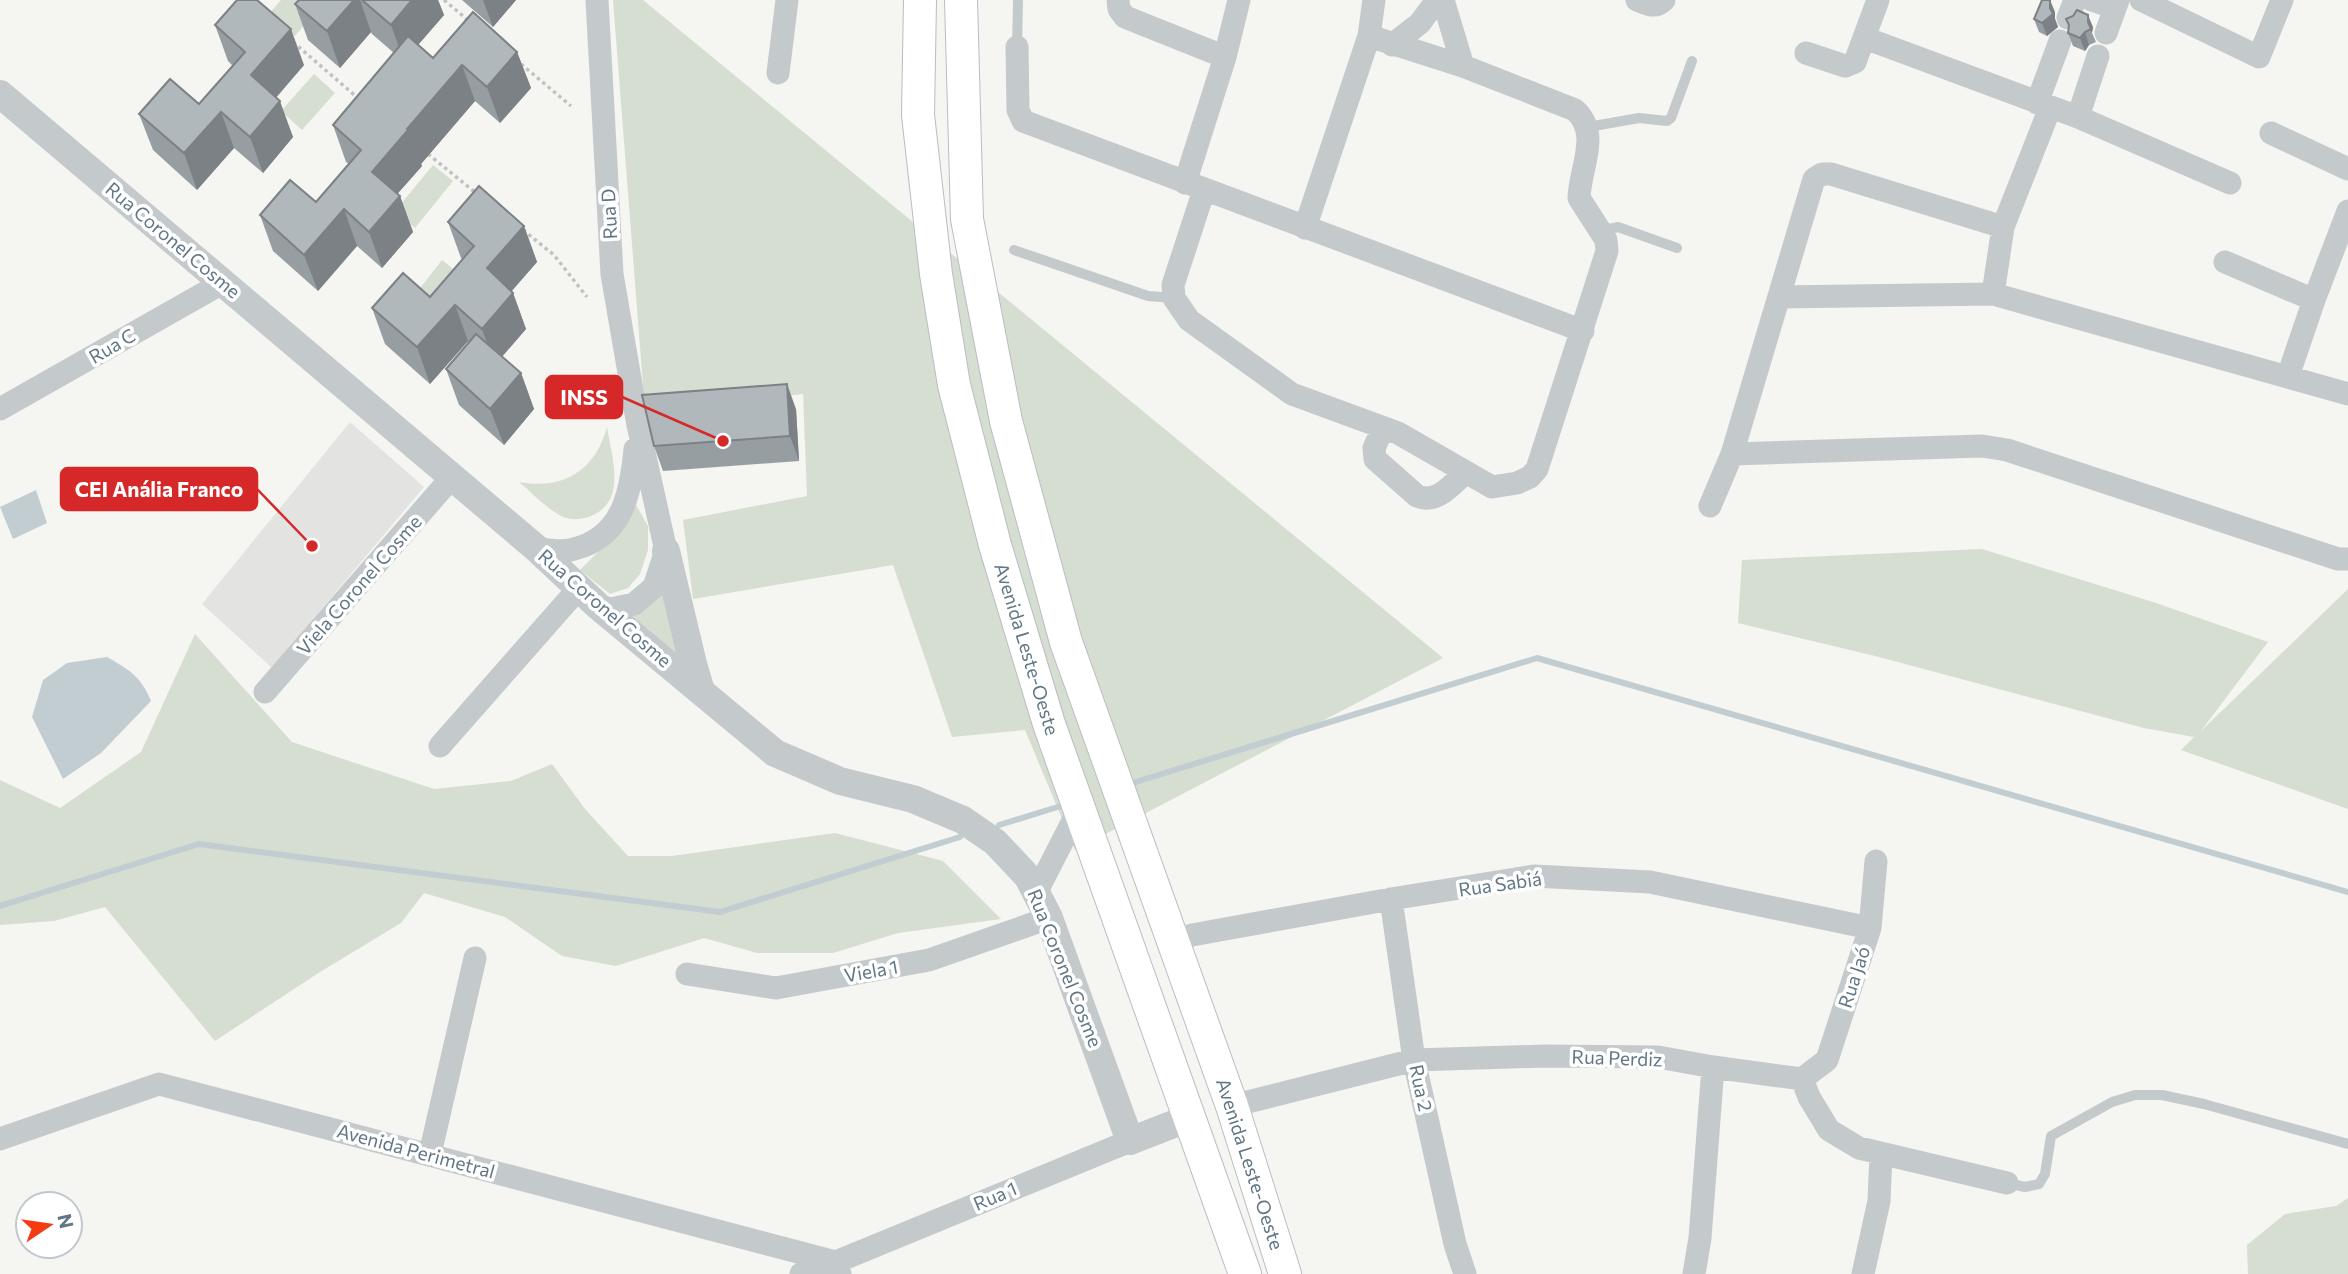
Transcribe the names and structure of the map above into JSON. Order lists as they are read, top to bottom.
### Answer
{
  "streets": {
    "main road": ["Avenida Leste-Oeste"],
    "street": [
      "Rua D",
      "Rua Coronel Cosme",
      "Rua C",
      "Viela Coronel Cosme",
      "Rua Sabiá",
      "Viela 1",
      "Rua Jaó",
      "Rua Perdiz",
      "Rua 2",
      "Avenida Perimetral",
      "Rua 1"
    ]
  },
  "crossings": [
    ["Rua D", "Rua Coronel Cosme"],
    ["Rua Coronel Cosme", "Rua C"],
    ["Rua Coronel Cosme", "Viela Coronel Cosme"],
    ["Rua Coronel Cosme", "Viela 1"],
    ["Rua Coronel Cosme", "Rua 1"],
    ["Avenida Leste-Oeste", "Rua Sabiá"],
    ["Avenida Leste-Oeste", "Rua Perdiz"],
    ["Avenida Leste-Oeste", "Rua 1"],
    ["Rua Sabiá", "Rua Jaó"],
    ["Rua Sabiá", "Rua 2"],
    ["Rua Jaó", "Rua Perdiz"],
    ["Rua Perdiz", "Rua 2"],
    ["Avenida Perimetral", "Rua 1"]
  ],
  "places": ["INSS", "CEI Anália Franco"],
  "north": "right"
}
